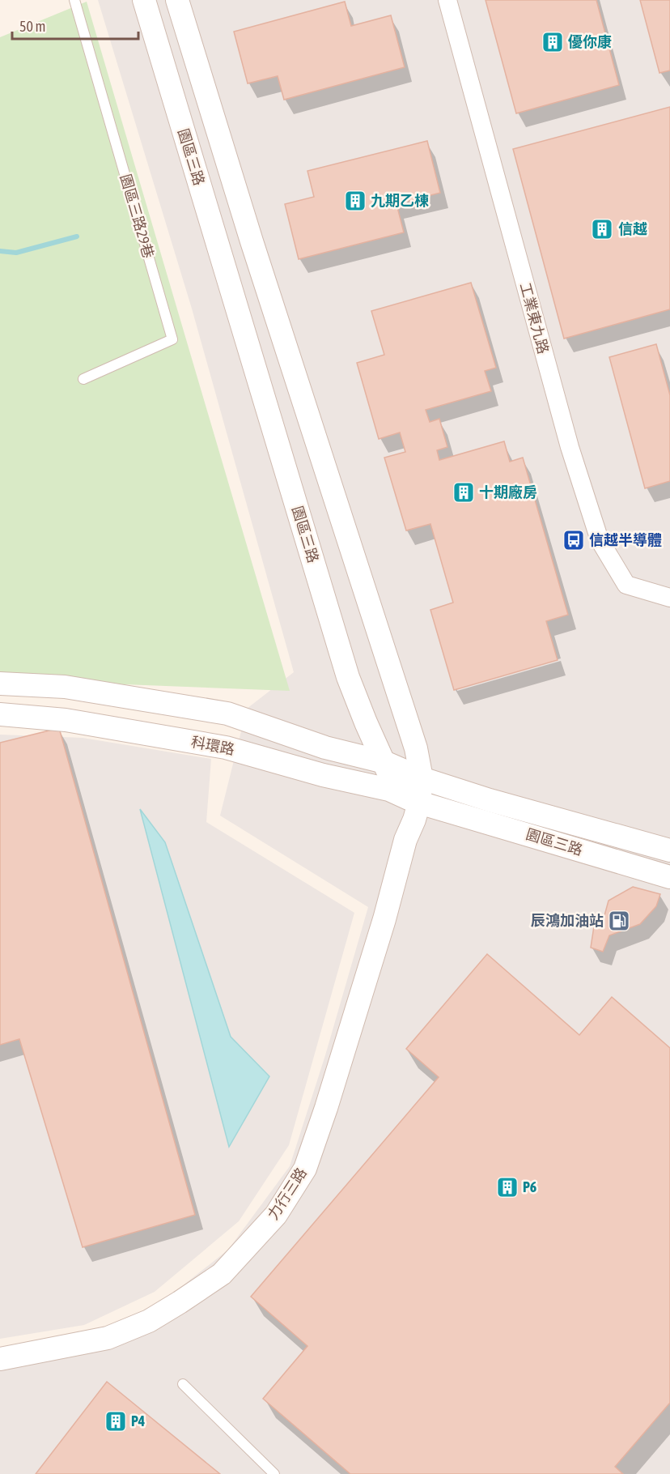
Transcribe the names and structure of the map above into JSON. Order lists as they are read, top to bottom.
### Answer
{
  "streets": {
    "street": [
      "園區三路",
      "工業東九路",
      "科環路",
      "力行三路"
    ],
    "lane": ["園區三路29巷"]
  },
  "crossings": [
    ["園區三路", "科環路"],
    ["園區三路", "力行三路"],
    ["科環路", "力行三路"]
  ],
  "places": {
    "building": [
      "優你康",
      "九期乙棟",
      "信越",
      "十期廠房",
      "P6",
      "P4"
    ],
    "bus stop": ["信越半導體"],
    "fuel station": ["辰鴻加油站"]
  },
  "scale_bar": "50 m"
}
